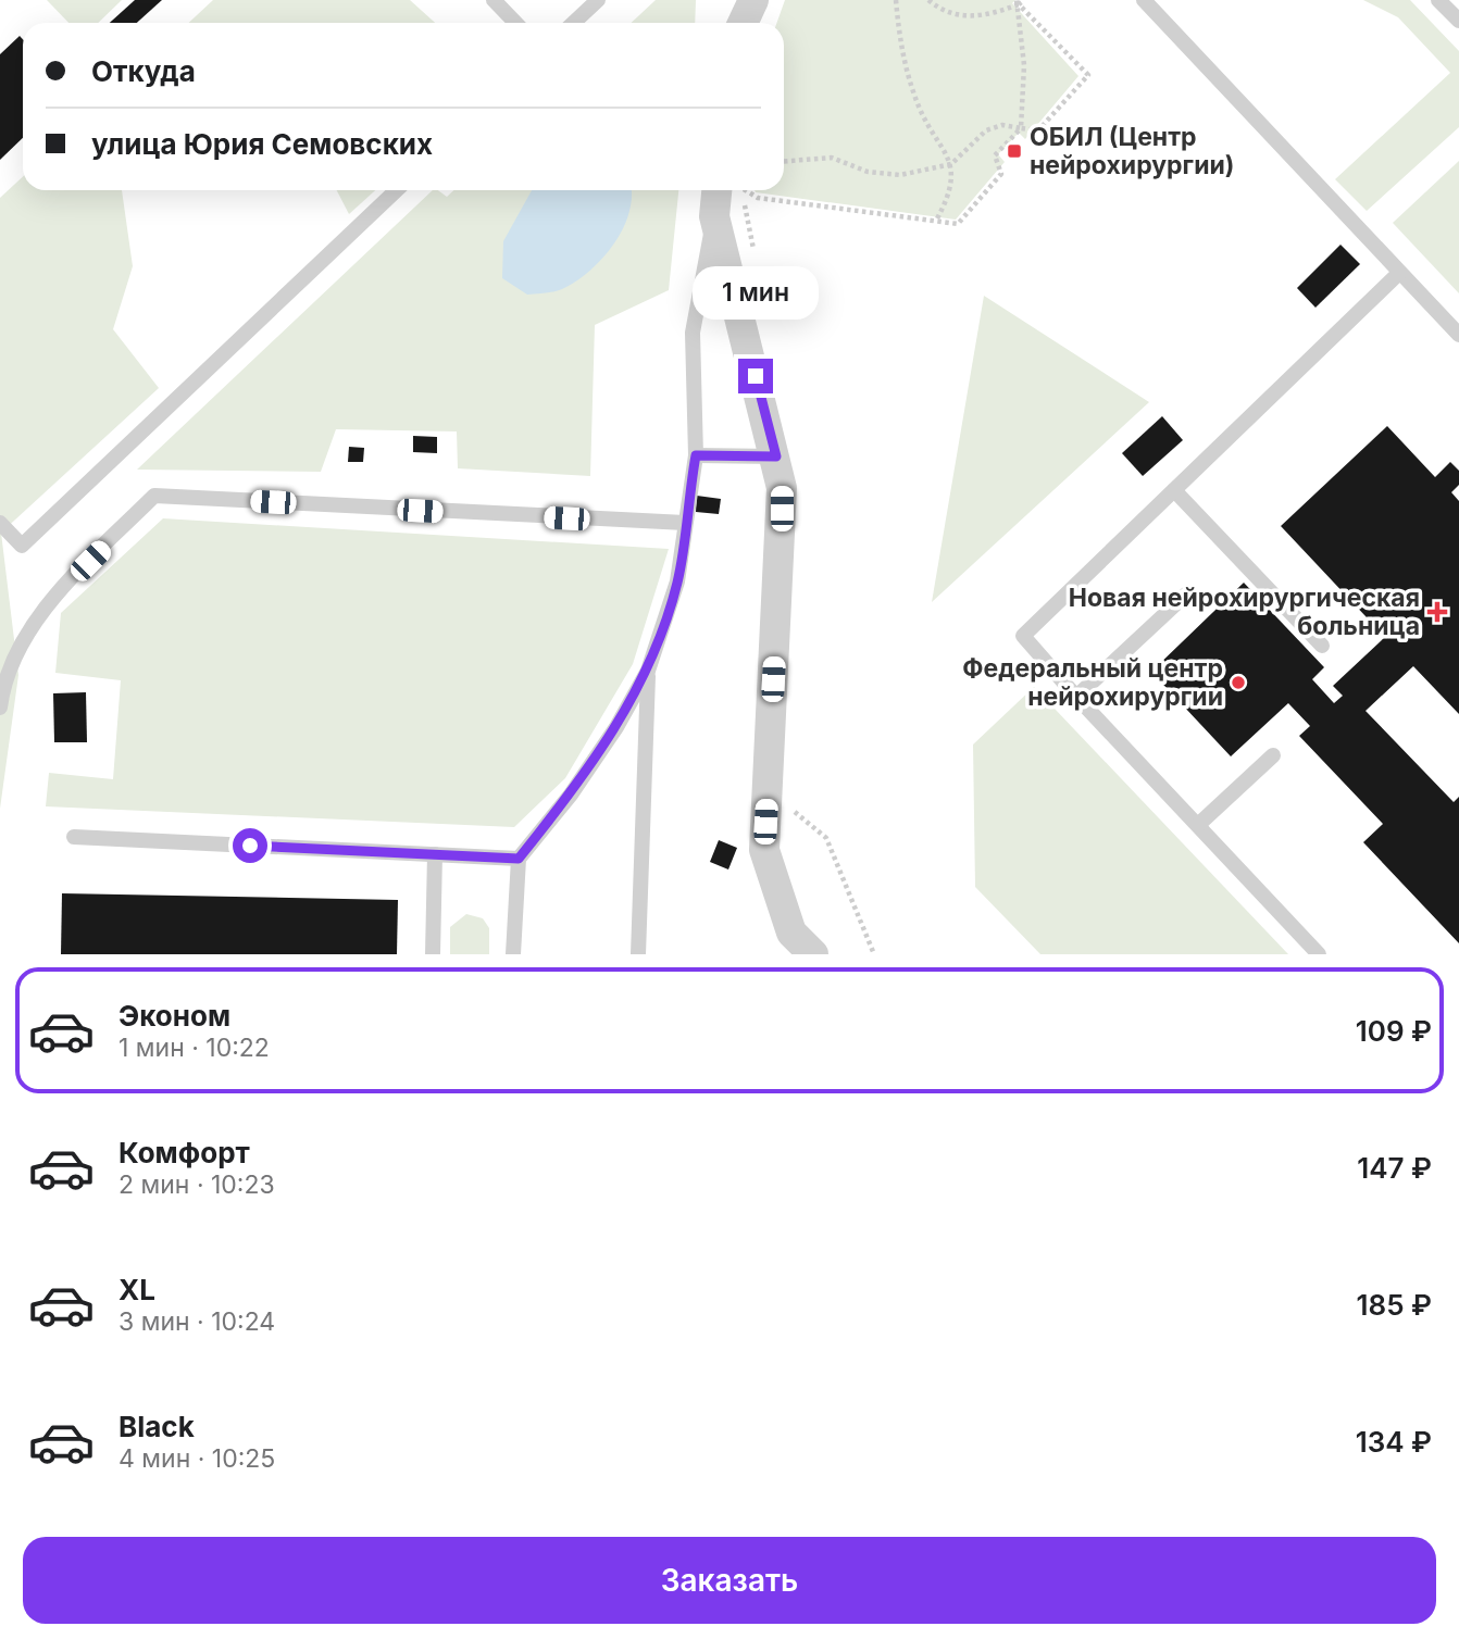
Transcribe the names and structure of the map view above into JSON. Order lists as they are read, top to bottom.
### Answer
{
  "places": {
    "transit": ["ОБИЛ (Центр нейрохирургии)"],
    "health": ["Новая нейрохирургическая больница"],
    "other": ["Федеральный центр нейрохирургии"]
  },
  "page": {
    "banner": ["Откуда", "улица Юрия Семовских"],
    "bubble": "1 мин",
    "list": [
      {
        "name": "Эконом",
        "note": "1 мин · 10:22",
        "value": "109 ₽"
      },
      {
        "name": "Комфорт",
        "note": "2 мин · 10:23",
        "value": "147 ₽"
      },
      {
        "name": "XL",
        "note": "3 мин · 10:24",
        "value": "185 ₽"
      },
      {
        "name": "Black",
        "note": "4 мин · 10:25",
        "value": "134 ₽"
      }
    ],
    "buttons": "Заказать"
  }
}
